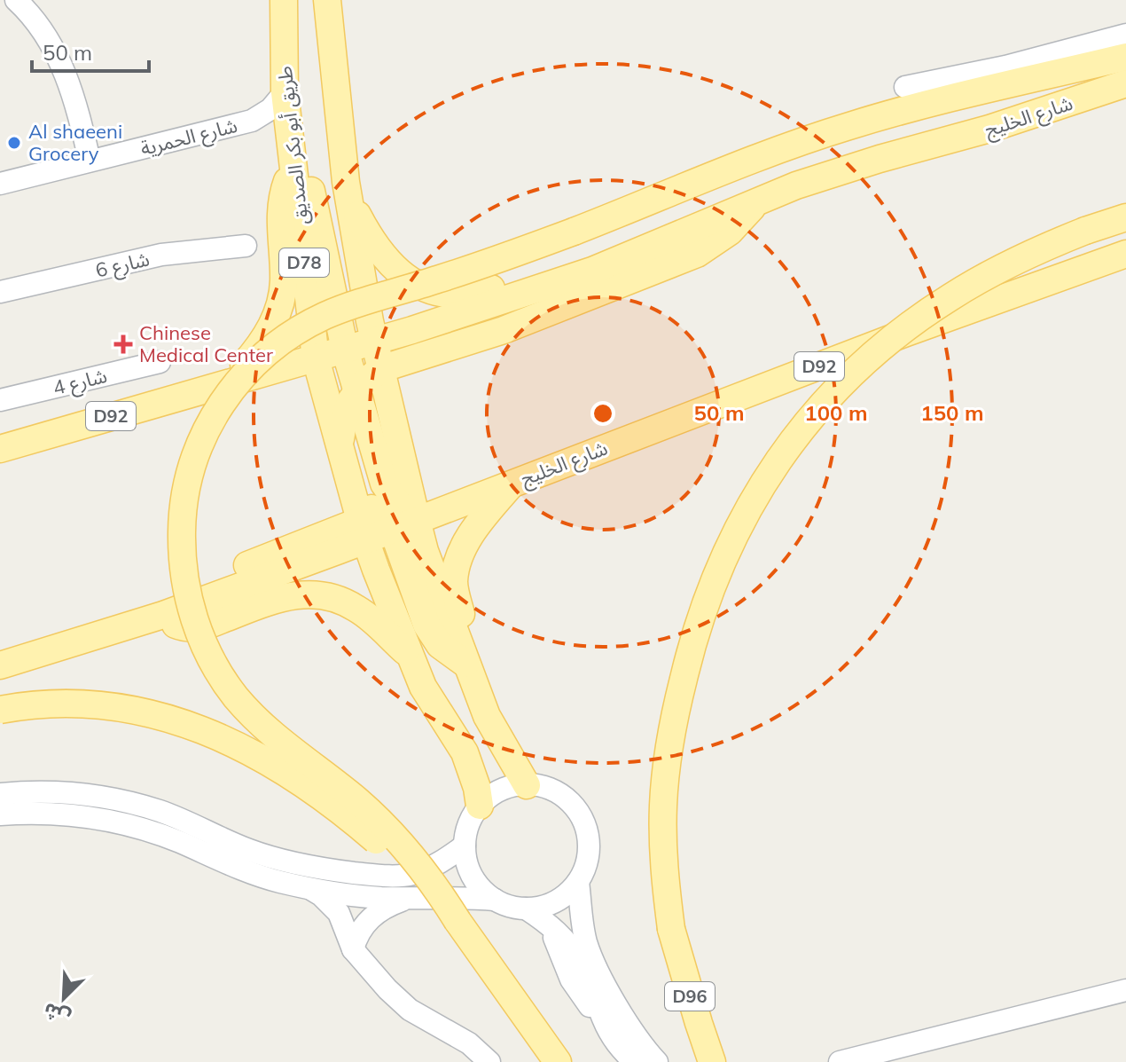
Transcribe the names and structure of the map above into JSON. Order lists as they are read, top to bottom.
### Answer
{
  "streets": {
    "main road": [
      "شارع الخليج",
      "طريق أبو بكر الصديق",
      "D78",
      "D92",
      "D96"
    ],
    "street": ["شارع الحمرية", "شارع 6", "شارع 4"]
  },
  "crossings": [
    ["شارع الخليج", "طريق أبو بكر الصديق"],
    ["شارع الخليج", "D78"],
    ["شارع الحمرية", "طريق أبو بكر الصديق"]
  ],
  "places": {
    "other": ["Al shaeeni Grocery"],
    "health": ["Chinese Medical Center"]
  },
  "scale_bar": "50 m",
  "north": "bottom left",
  "rings": ["50 m", "100 m", "150 m"]
}
